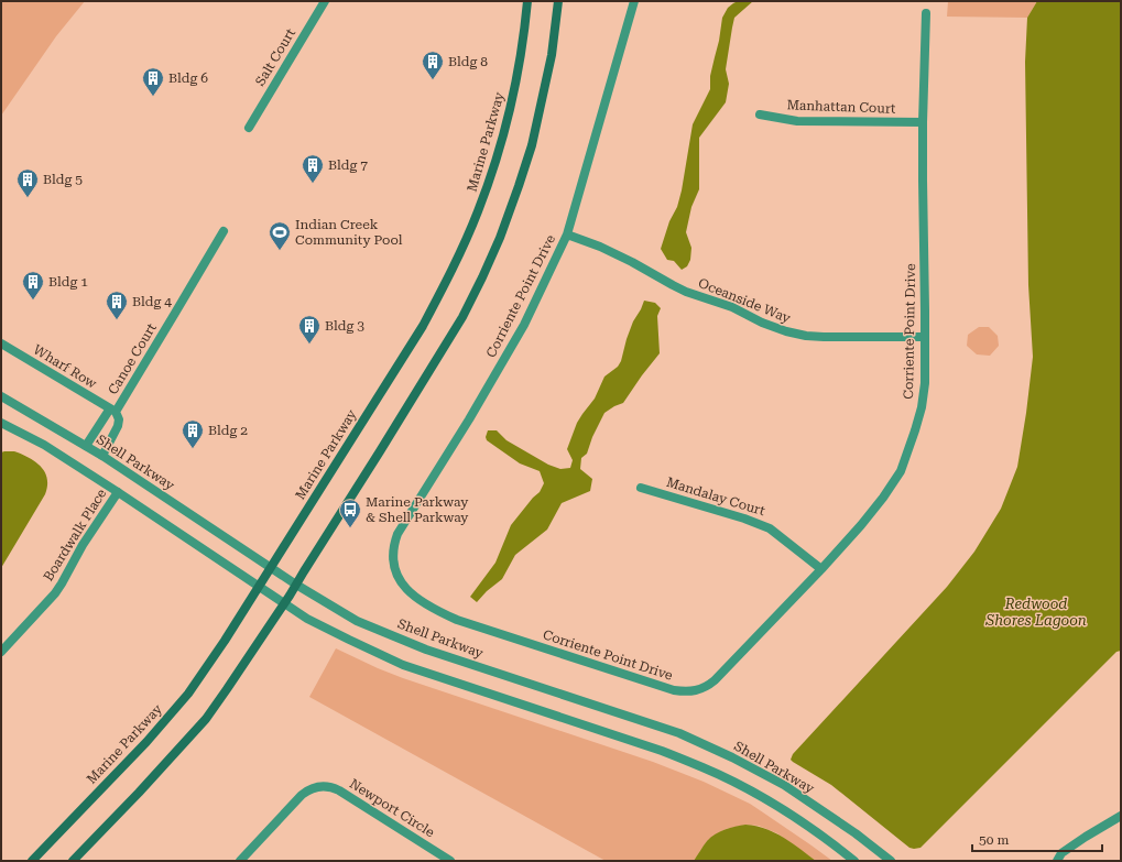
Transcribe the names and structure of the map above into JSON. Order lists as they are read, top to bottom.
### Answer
{
  "streets": {
    "main road": ["Marine Parkway"],
    "street": [
      "Salt Court",
      "Manhattan Court",
      "Corriente Point Drive",
      "Oceanside Way",
      "Canoe Court",
      "Wharf Row",
      "Shell Parkway",
      "Mandalay Court",
      "Boardwalk Place",
      "Newport Circle"
    ]
  },
  "crossings": [
    ["Manhattan Court", "Corriente Point Drive"],
    ["Marine Parkway", "Shell Parkway"],
    ["Corriente Point Drive", "Oceanside Way"],
    ["Corriente Point Drive", "Mandalay Court"],
    ["Canoe Court", "Wharf Row"],
    ["Canoe Court", "Shell Parkway"]
  ],
  "water": ["Redwood Shores Lagoon"],
  "places": {
    "building": [
      "Bldg 8",
      "Bldg 6",
      "Bldg 7",
      "Bldg 5",
      "Bldg 1",
      "Bldg 4",
      "Bldg 3",
      "Bldg 2"
    ],
    "sports": ["Indian Creek Community Pool"],
    "bus stop": ["Marine Parkway & Shell Parkway"]
  },
  "scale_bar": "50 m"
}
